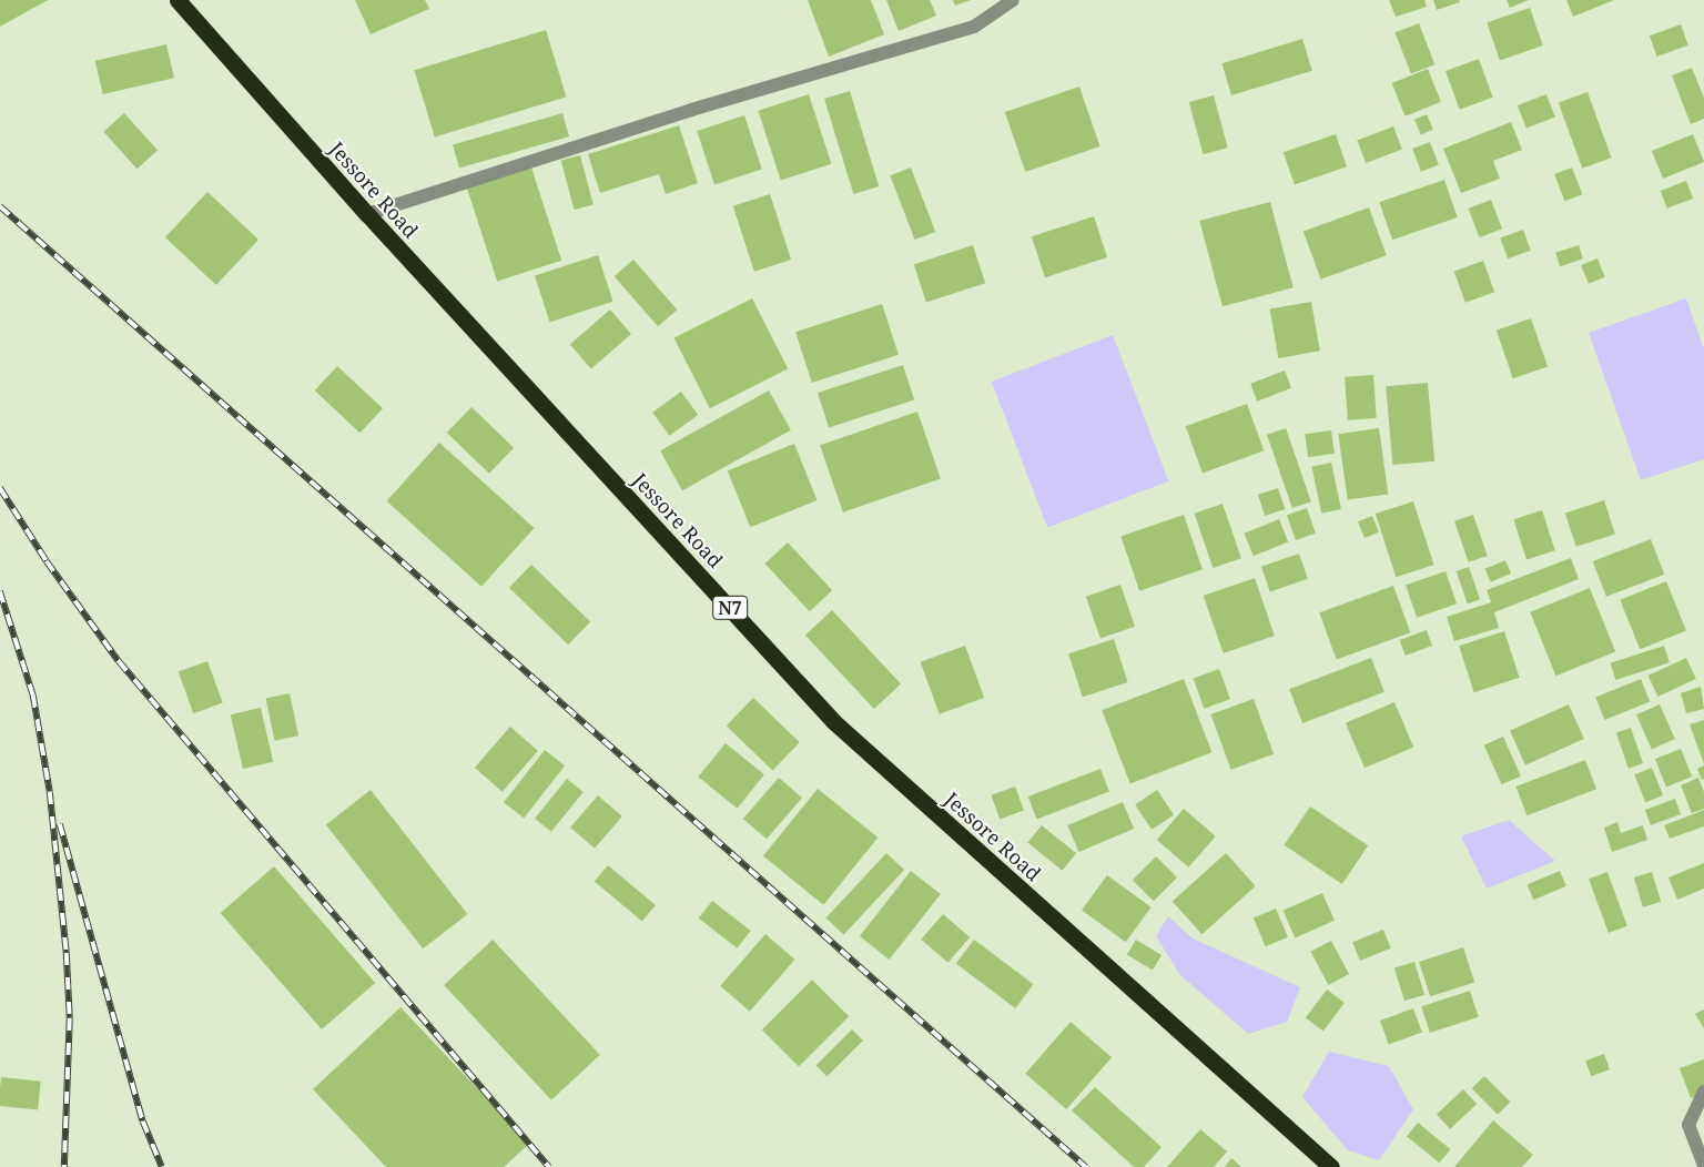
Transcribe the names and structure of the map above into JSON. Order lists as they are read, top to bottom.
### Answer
{
  "streets": {
    "highway": ["Jessore Road", "N7"]
  }
}
